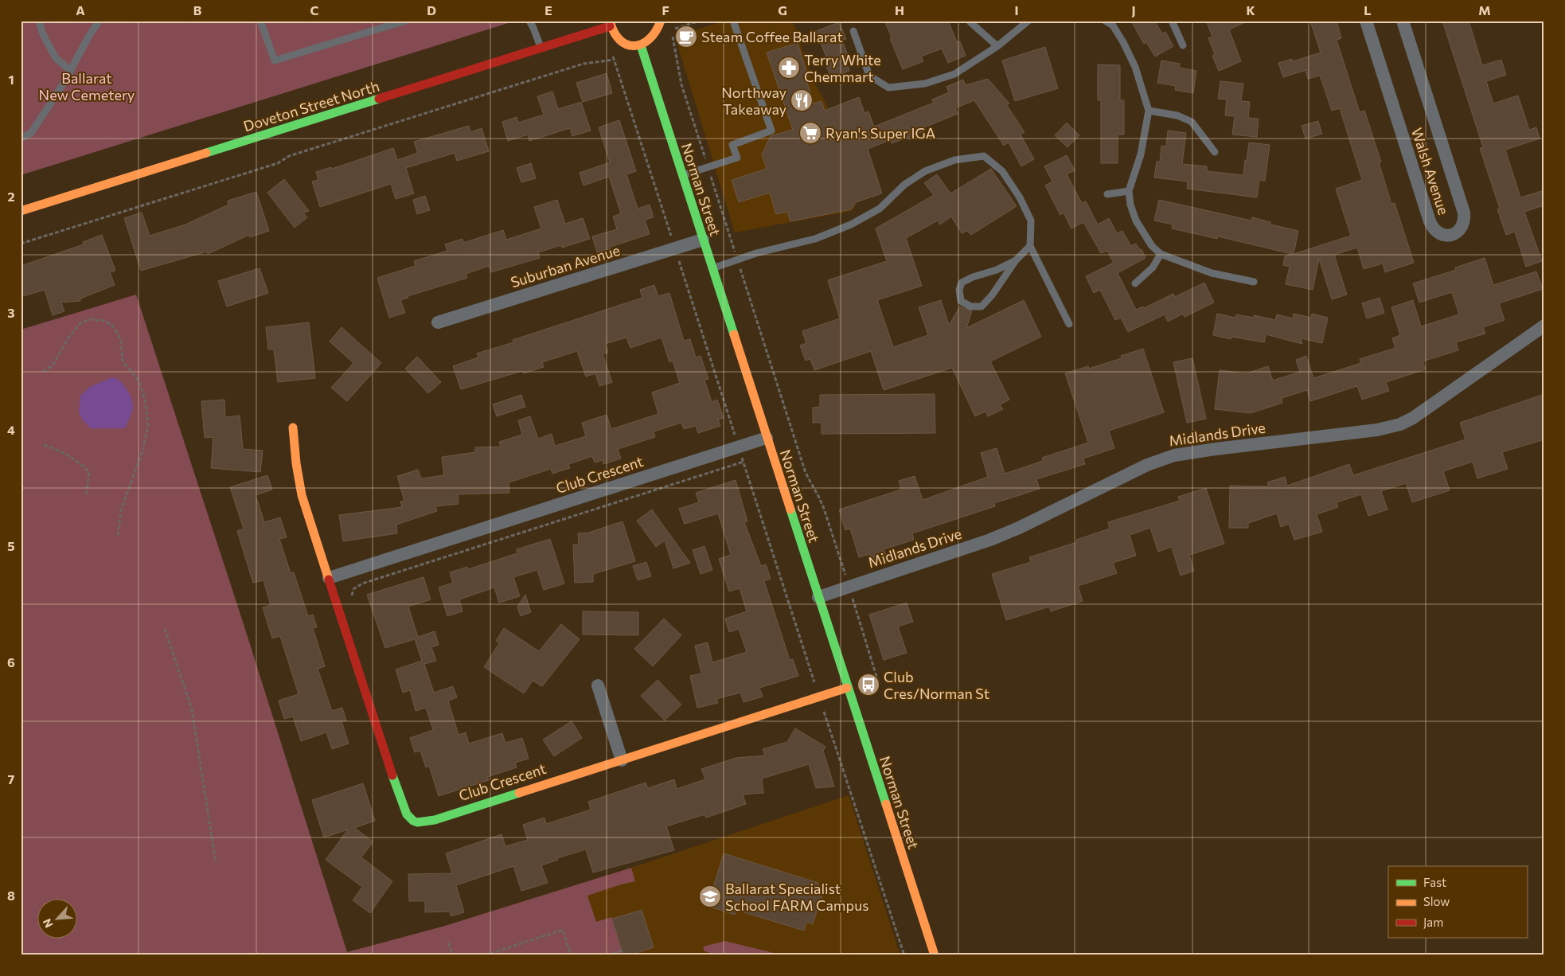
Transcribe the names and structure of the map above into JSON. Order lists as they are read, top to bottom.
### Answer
{
  "streets": {
    "street": [
      "Doveton Street North",
      "Walsh Avenue",
      "Norman Street",
      "Suburban Avenue",
      "Midlands Drive",
      "Club Crescent"
    ]
  },
  "crossings": [
    ["Norman Street", "Suburban Avenue"],
    ["Norman Street", "Midlands Drive"],
    ["Norman Street", "Club Crescent"]
  ],
  "parks": ["Ballarat New Cemetery"],
  "places": {
    "cafe": ["Steam Coffee Ballarat"],
    "pharmacy": ["Terry White Chemmart"],
    "restaurant": ["Northway Takeaway"],
    "supermarket": ["Ryan's Super IGA"],
    "bus stop": ["Club Cres/Norman St"],
    "school or university": ["Ballarat Specialist School FARM Campus"]
  },
  "legend": ["Fast", "Slow", "Jam"],
  "north": "bottom left",
  "grid": {
    "columns": [
      "A",
      "B",
      "C",
      "D",
      "E",
      "F",
      "G",
      "H",
      "I",
      "J",
      "K",
      "L",
      "M"
    ],
    "rows": [
      "1",
      "2",
      "3",
      "4",
      "5",
      "6",
      "7",
      "8"
    ]
  }
}
